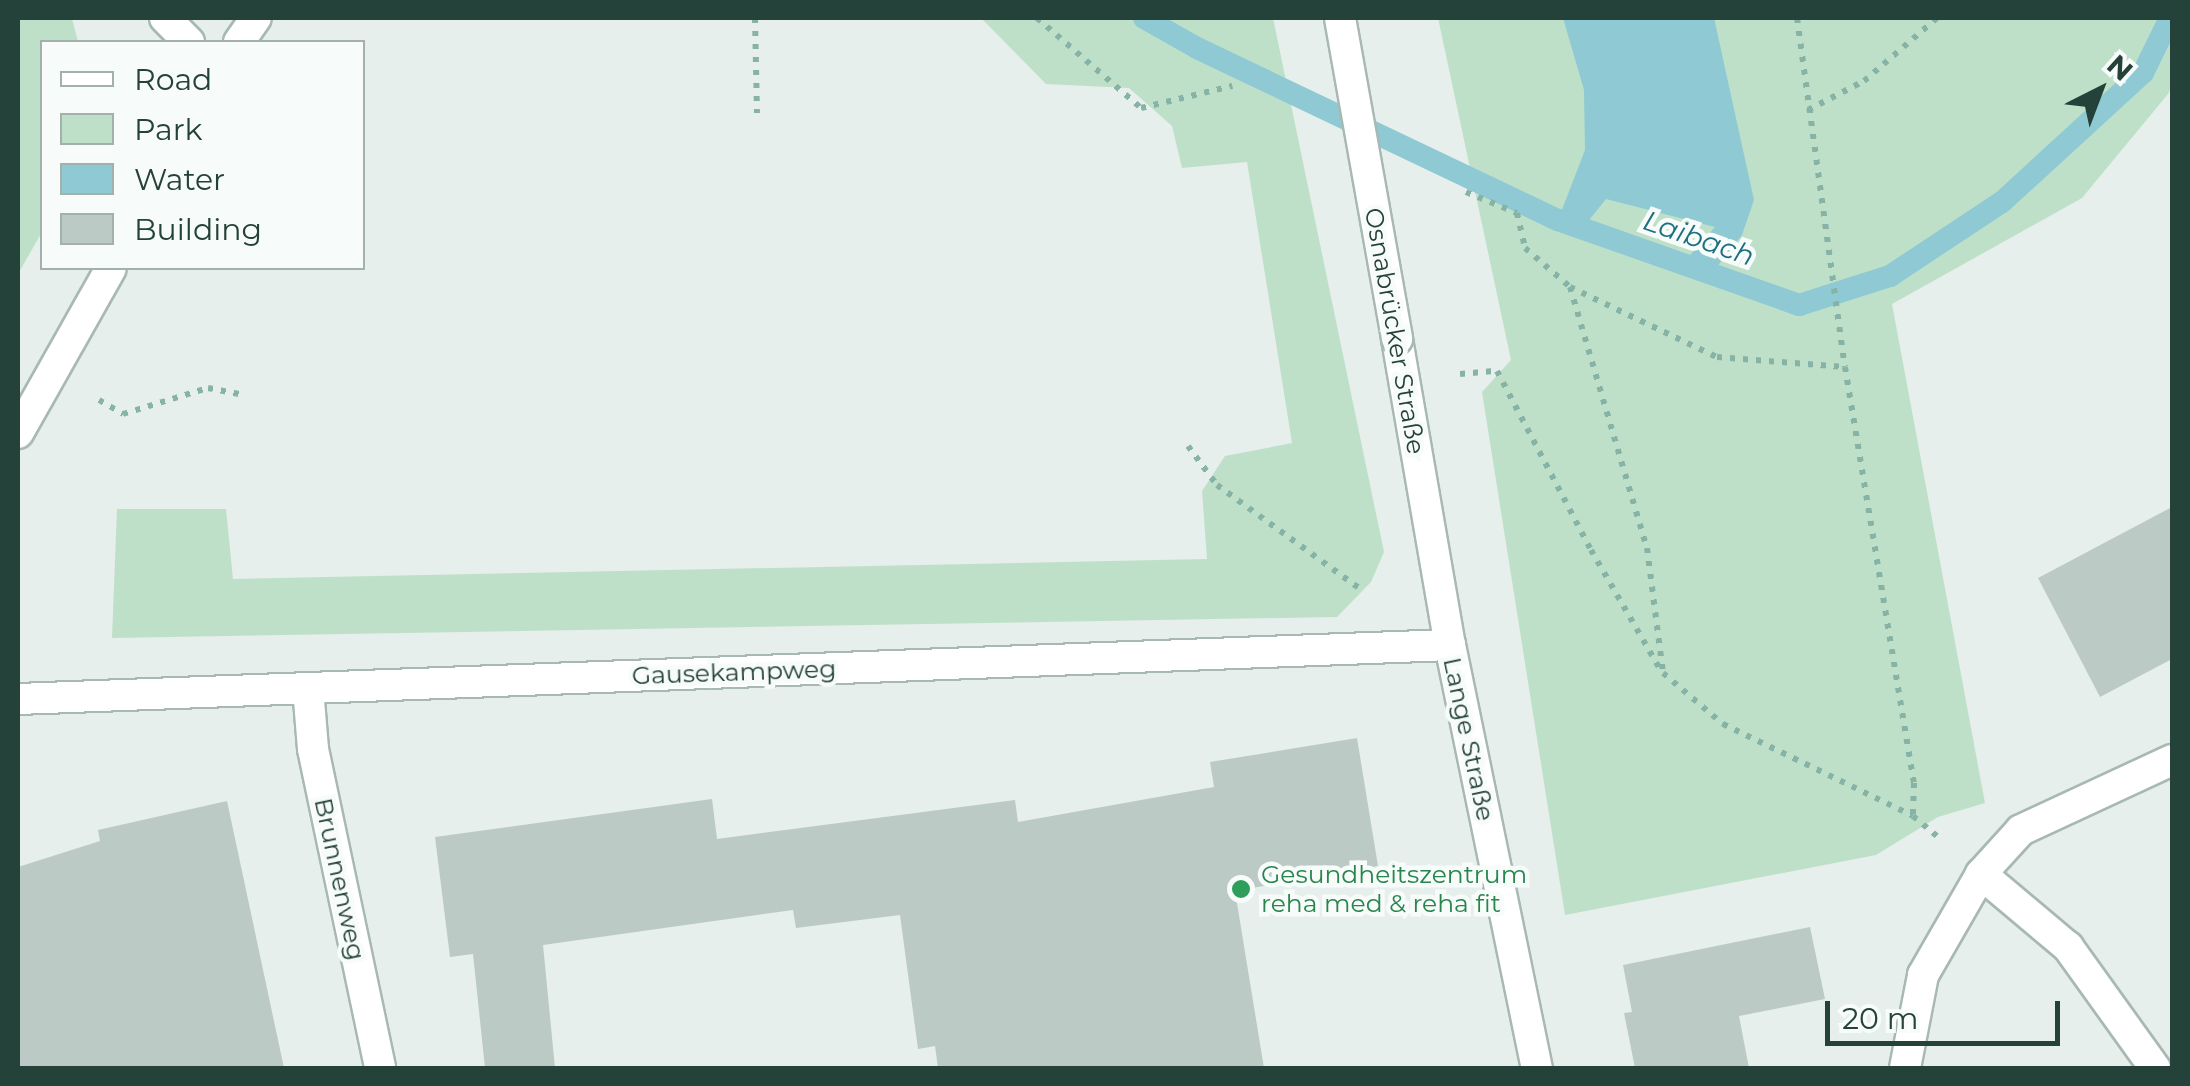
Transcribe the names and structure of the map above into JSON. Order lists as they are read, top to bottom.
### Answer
{
  "streets": {
    "street": [
      "Osnabrücker Straße",
      "Gausekampweg",
      "Lange Straße",
      "Brunnenweg"
    ]
  },
  "crossings": [
    ["Osnabrücker Straße", "Gausekampweg"],
    ["Osnabrücker Straße", "Lange Straße"],
    ["Gausekampweg", "Lange Straße"],
    ["Gausekampweg", "Brunnenweg"]
  ],
  "water": ["Laibach"],
  "places": ["Gesundheitszentrum reha med & reha fit"],
  "legend": [
    "Road",
    "Park",
    "Water",
    "Building"
  ],
  "scale_bar": "20 m",
  "north": "top right"
}
